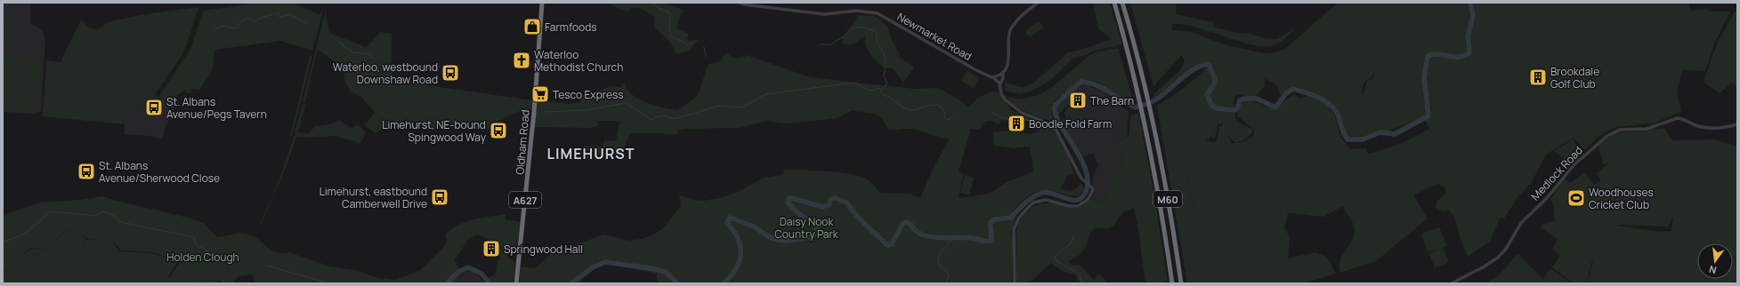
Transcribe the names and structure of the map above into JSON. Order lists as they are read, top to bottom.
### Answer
{
  "streets": {
    "highway": ["Oldham Road", "M60", "A627"],
    "street": ["Newmarket Road", "Medlock Road"]
  },
  "districts": ["LIMEHURST"],
  "parks": ["Daisy Nook Country Park", "Holden Clough"],
  "places": {
    "shop": ["Farmfoods"],
    "church": ["Waterloo Methodist Church"],
    "bus stop": [
      "Waterloo, westbound Downshaw Road",
      "St. Albans Avenue/Pegs Tavern",
      "Limehurst, NE-bound Spingwood Way",
      "St. Albans Avenue/Sherwood Close",
      "Limehurst, eastbound Camberwell Drive"
    ],
    "building": [
      "Brookdale Golf Club",
      "The Barn",
      "Boodle Fold Farm",
      "Springwood Hall"
    ],
    "supermarket": ["Tesco Express"],
    "sports": ["Woodhouses Cricket Club"]
  },
  "north": "bottom"
}
